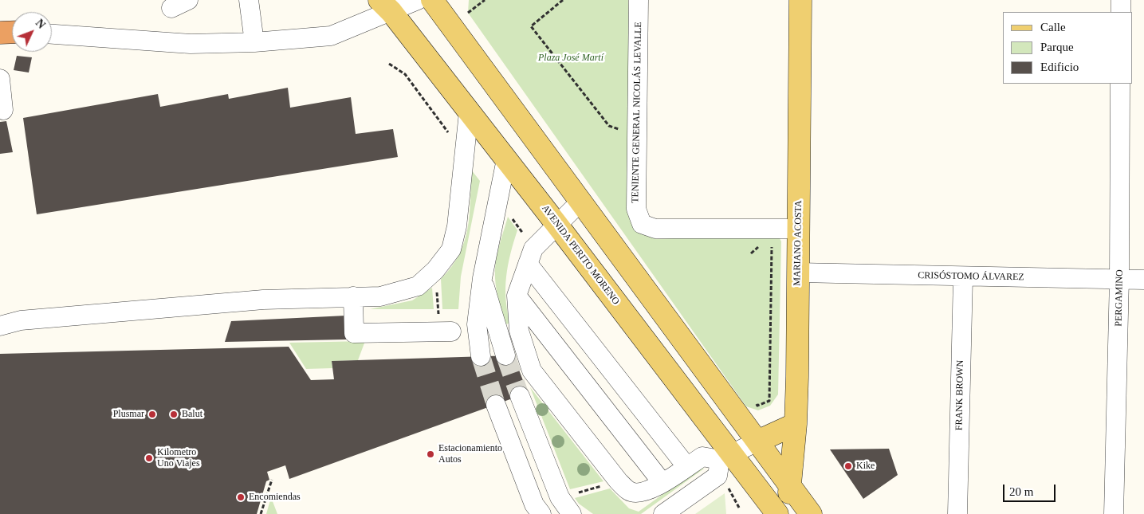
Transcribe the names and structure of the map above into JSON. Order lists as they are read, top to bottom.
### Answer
{
  "streets": {
    "main road": ["MARIANO ACOSTA", "AVENIDA PERITO MORENO"],
    "street": [
      "TENIENTE GENERAL NICOLÁS LEVALLE",
      "CRISÓSTOMO ÁLVAREZ",
      "PERGAMINO",
      "FRANK BROWN"
    ]
  },
  "crossings": [
    ["TENIENTE GENERAL NICOLÁS LEVALLE", "MARIANO ACOSTA"],
    ["MARIANO ACOSTA", "CRISÓSTOMO ÁLVAREZ"],
    ["CRISÓSTOMO ÁLVAREZ", "PERGAMINO"],
    ["CRISÓSTOMO ÁLVAREZ", "FRANK BROWN"]
  ],
  "parks": ["Plaza José Martí"],
  "places": [
    "Plusmar",
    "Balut",
    "Estacionamiento Autos",
    "Kilometro Uno Viajes",
    "Kike",
    "Encomiendas"
  ],
  "legend": ["Calle", "Parque", "Edificio"],
  "scale_bar": "20 m",
  "north": "top right"
}
